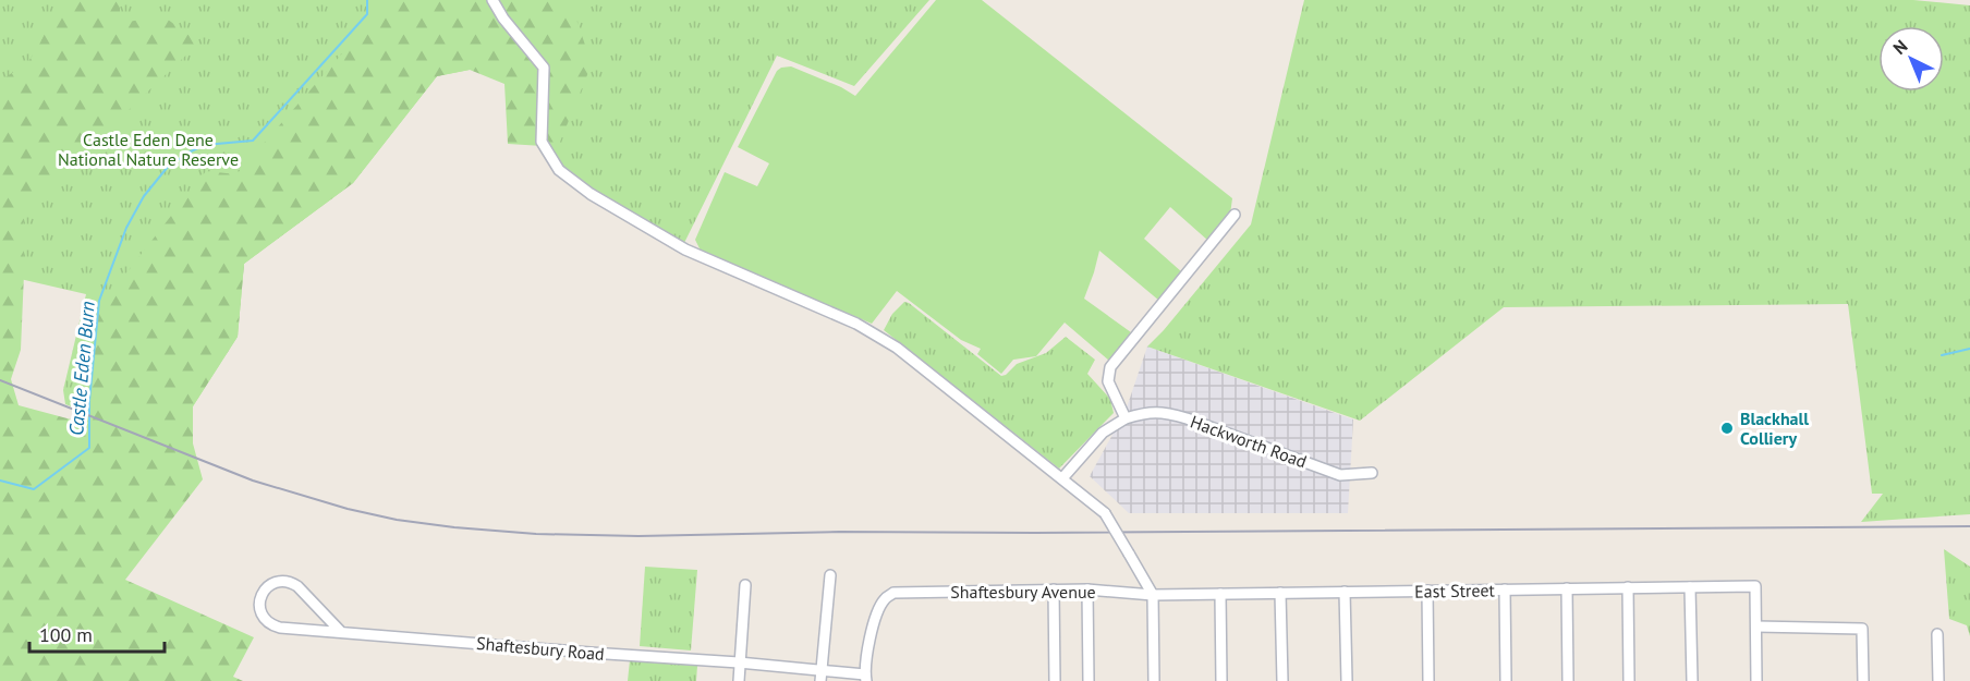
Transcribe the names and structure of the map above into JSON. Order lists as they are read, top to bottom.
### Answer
{
  "streets": {
    "street": [
      "Hackworth Road",
      "East Street",
      "Shaftesbury Avenue",
      "Shaftesbury Road"
    ]
  },
  "crossings": [
    ["East Street", "Shaftesbury Avenue"],
    ["Shaftesbury Avenue", "Shaftesbury Road"]
  ],
  "water": ["Castle Eden Burn"],
  "parks": ["Castle Eden Dene National Nature Reserve"],
  "places": ["Blackhall Colliery"],
  "scale_bar": "100 m",
  "north": "top left"
}
